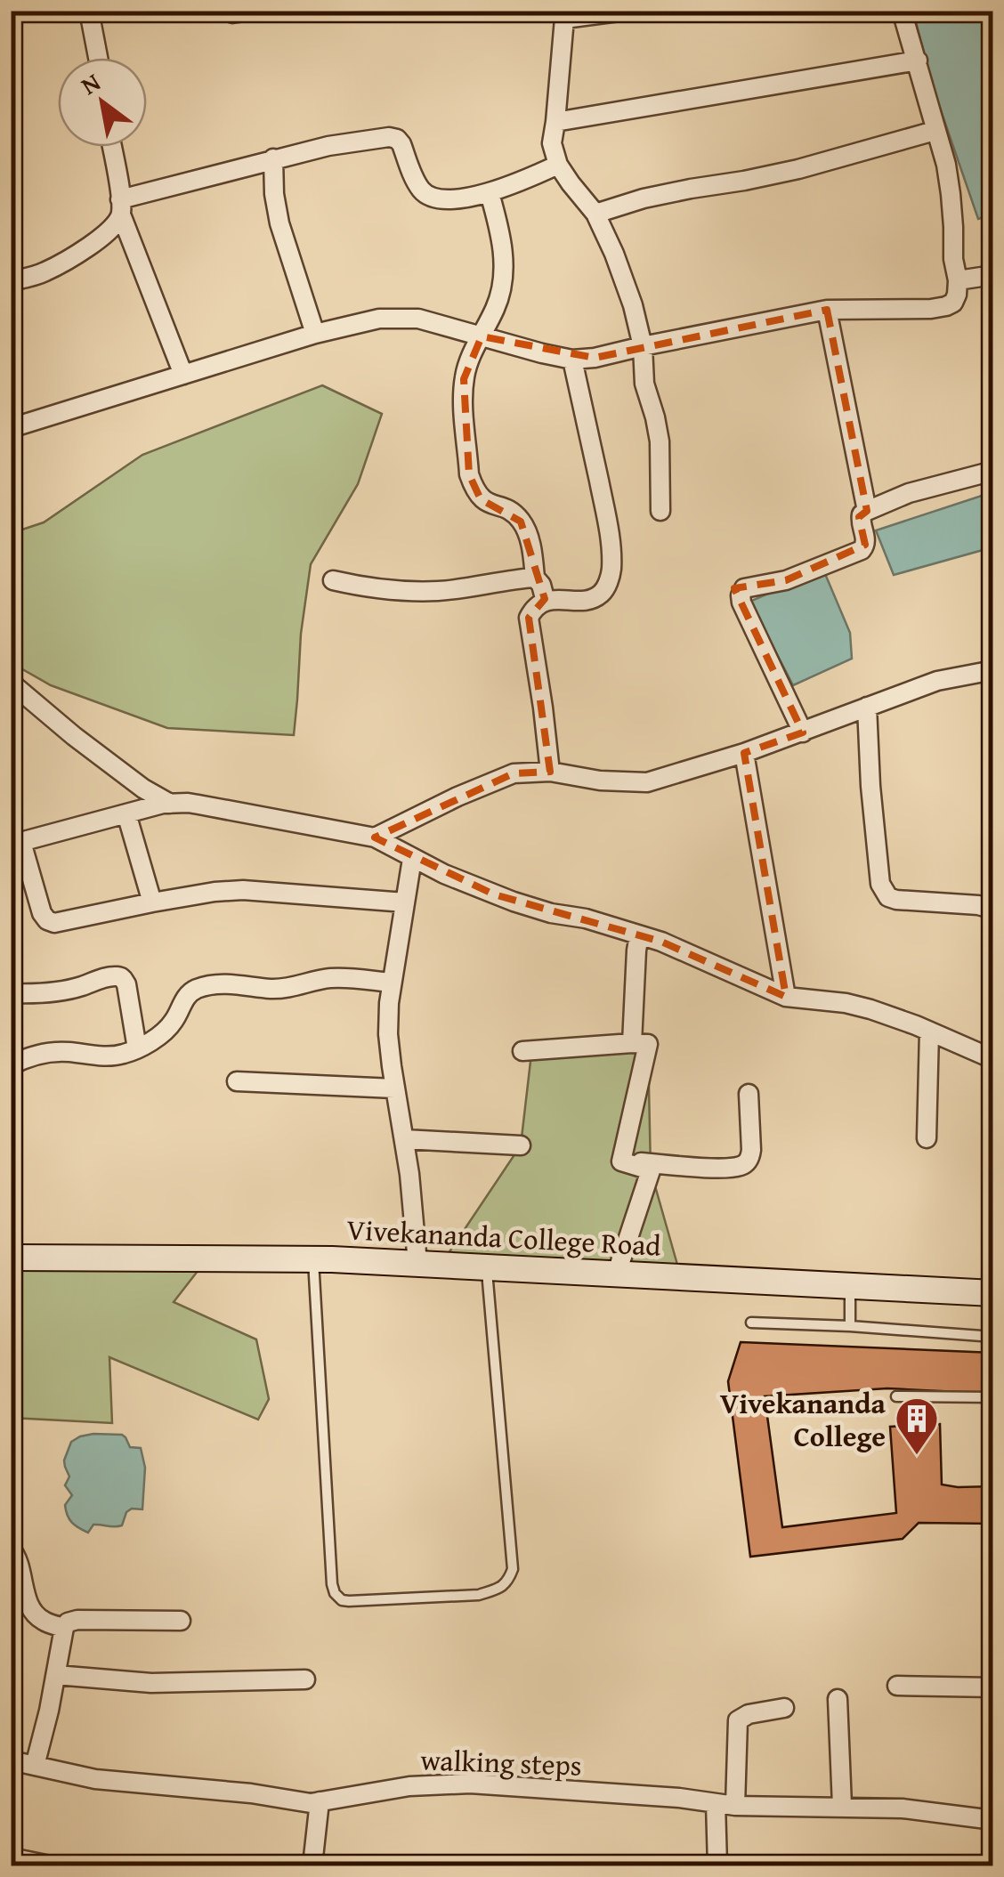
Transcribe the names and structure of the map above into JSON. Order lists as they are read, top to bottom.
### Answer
{
  "streets": {
    "street": ["Vivekananda College Road", "walking steps"]
  },
  "places": {
    "building": ["Vivekananda College"]
  },
  "north": "top left"
}
